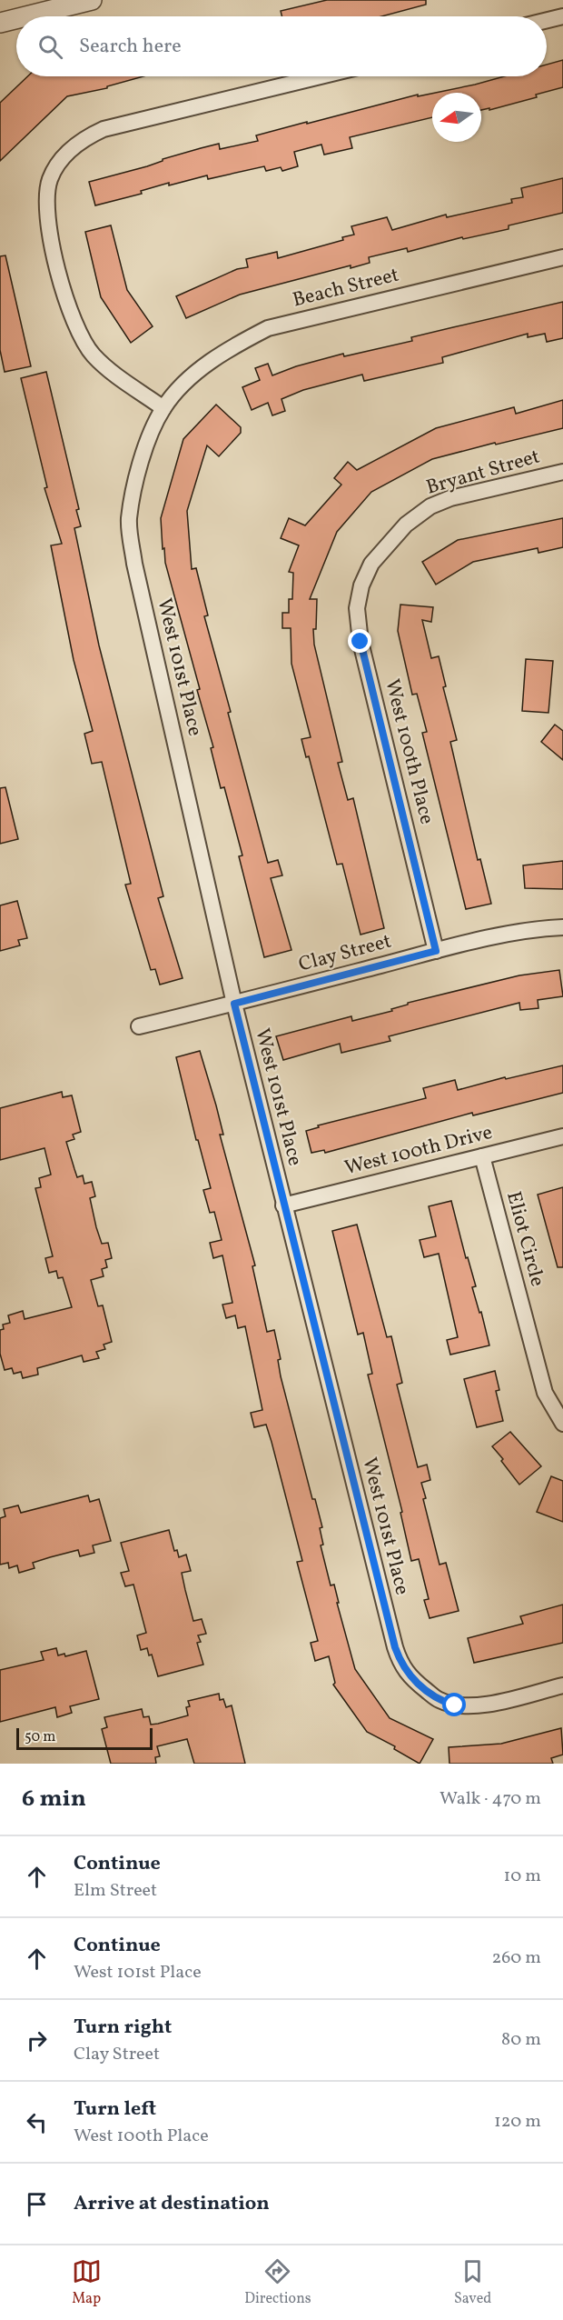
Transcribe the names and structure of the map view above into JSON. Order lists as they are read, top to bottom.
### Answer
{
  "streets": {
    "street": [
      "Beach Street",
      "Bryant Street",
      "West 101st Place",
      "West 100th Place",
      "Clay Street",
      "West 100th Drive",
      "Eliot Circle"
    ]
  },
  "crossings": [
    ["Beach Street", "West 101st Place"],
    ["Bryant Street", "West 100th Place"],
    ["West 101st Place", "Clay Street"],
    ["West 101st Place", "West 100th Drive"],
    ["West 100th Place", "Clay Street"],
    ["West 100th Drive", "Eliot Circle"]
  ],
  "scale_bar": "50 m",
  "north": "left",
  "page": {
    "search": "Search here",
    "scale": "50 m",
    "heading": ["6 min", "Walk · 470 m"],
    "list": [
      ["Continue", "Elm Street", "10 m"],
      ["Continue", "West 101st Place", "260 m"],
      ["Turn right", "Clay Street", "80 m"],
      ["Turn left", "West 100th Place", "120 m"],
      "Arrive at destination"
    ],
    "nav": ["Map", "Directions", "Saved"]
  }
}
